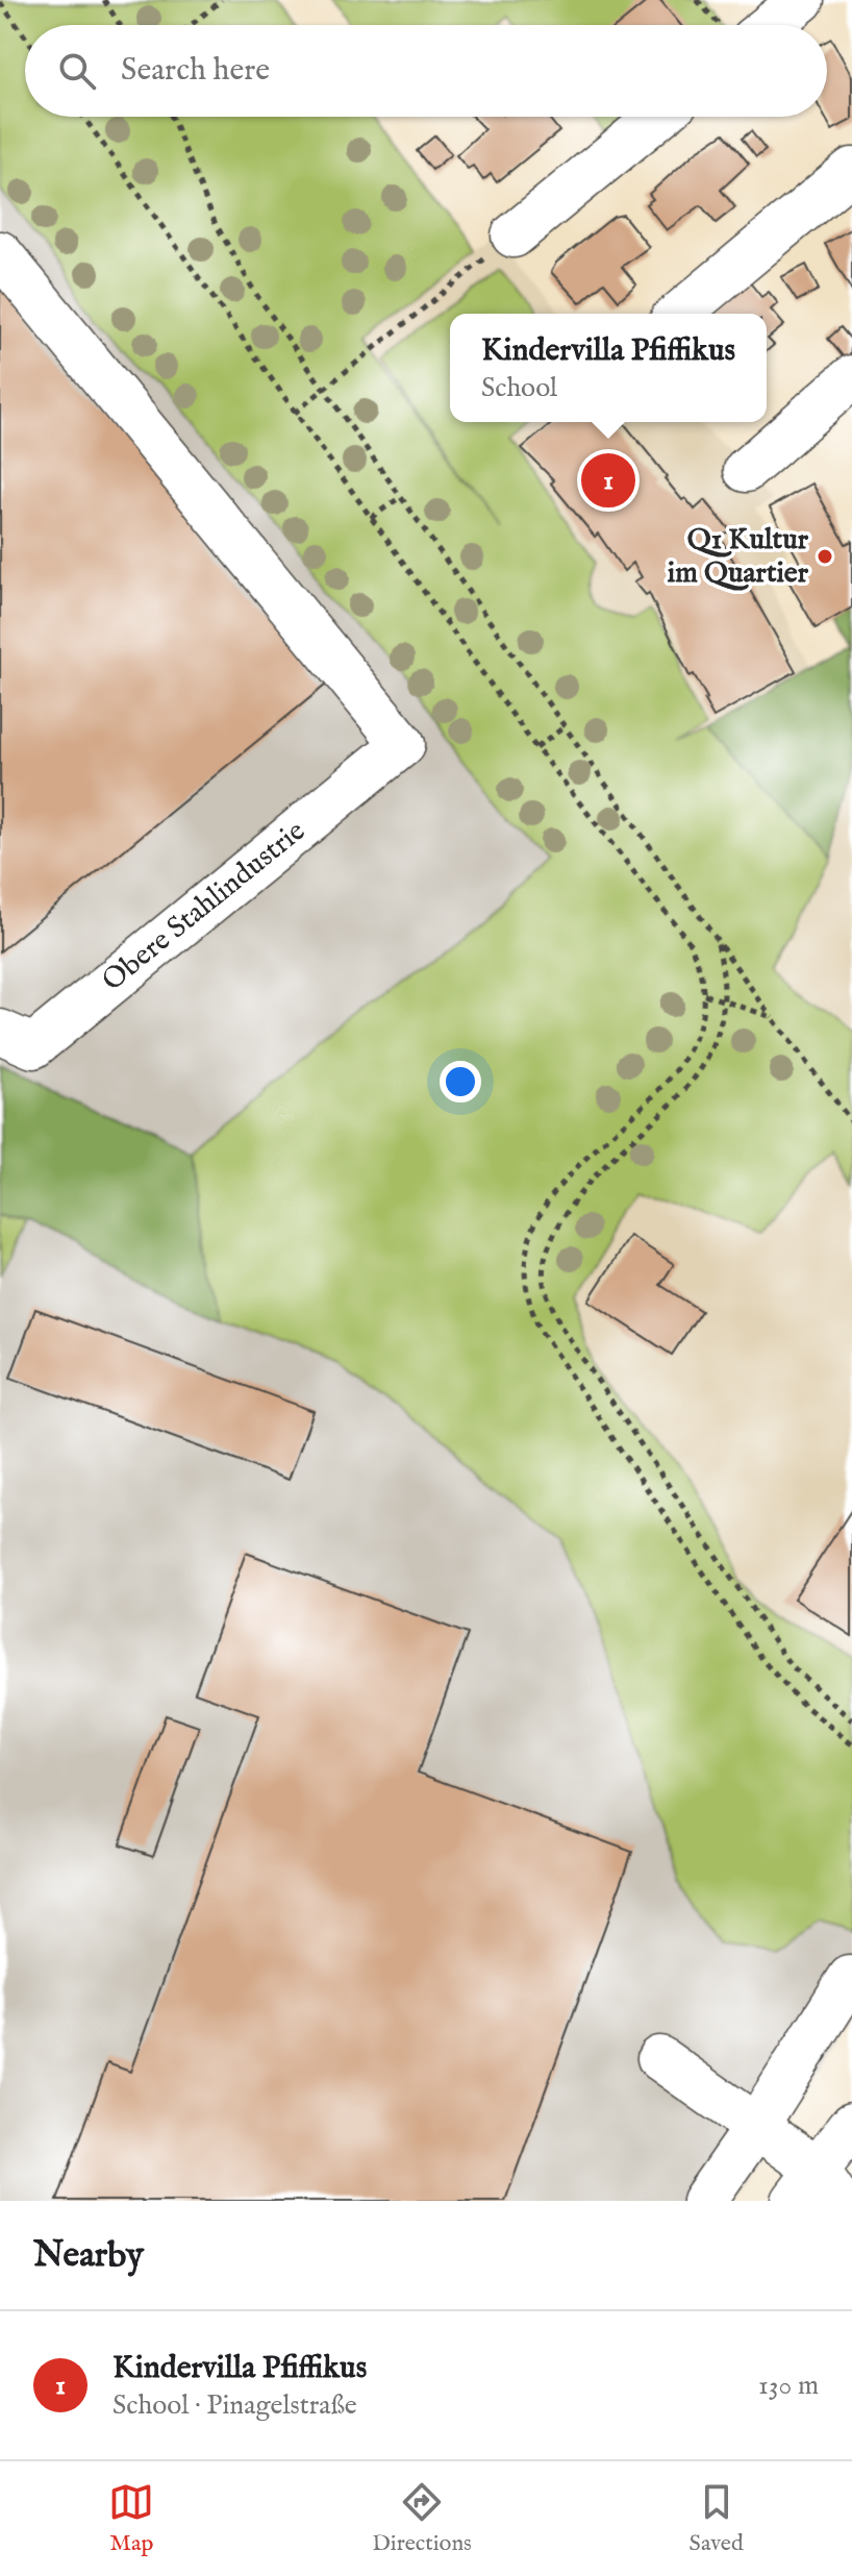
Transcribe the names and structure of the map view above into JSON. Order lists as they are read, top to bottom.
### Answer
{
  "streets": {
    "street": ["Obere Stahlindustrie"]
  },
  "places": ["Q1 Kultur im Quartier"],
  "page": {
    "search": "Search here",
    "popup": ["Kindervilla Pfiffikus", "School"],
    "pins": "1",
    "heading": "Nearby",
    "list": [
      {
        "mark": "1",
        "name": "Kindervilla Pfiffikus",
        "note": "School · Pinagelstraße",
        "value": "130 m"
      }
    ],
    "nav": ["Map", "Directions", "Saved"]
  }
}
